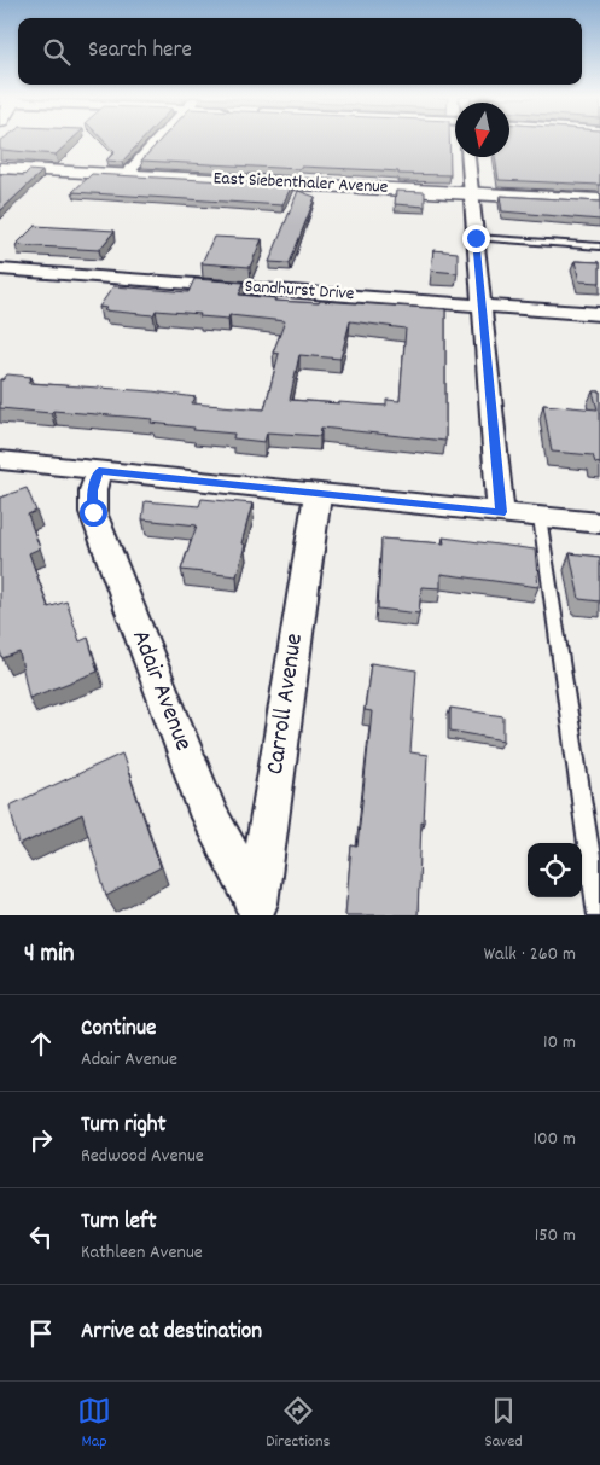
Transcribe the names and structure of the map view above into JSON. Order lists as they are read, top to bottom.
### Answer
{
  "streets": {
    "main road": ["East Siebenthaler Avenue"],
    "street": ["Sandhurst Drive", "Adair Avenue", "Carroll Avenue"]
  },
  "crossings": [
    ["Adair Avenue", "Carroll Avenue"]
  ],
  "north": "bottom",
  "page": {
    "search": "Search here",
    "heading": ["4 min", "Walk · 260 m"],
    "list": [
      ["Continue", "Adair Avenue", "10 m"],
      ["Turn right", "Redwood Avenue", "100 m"],
      ["Turn left", "Kathleen Avenue", "150 m"],
      "Arrive at destination"
    ],
    "nav": ["Map", "Directions", "Saved"]
  }
}
